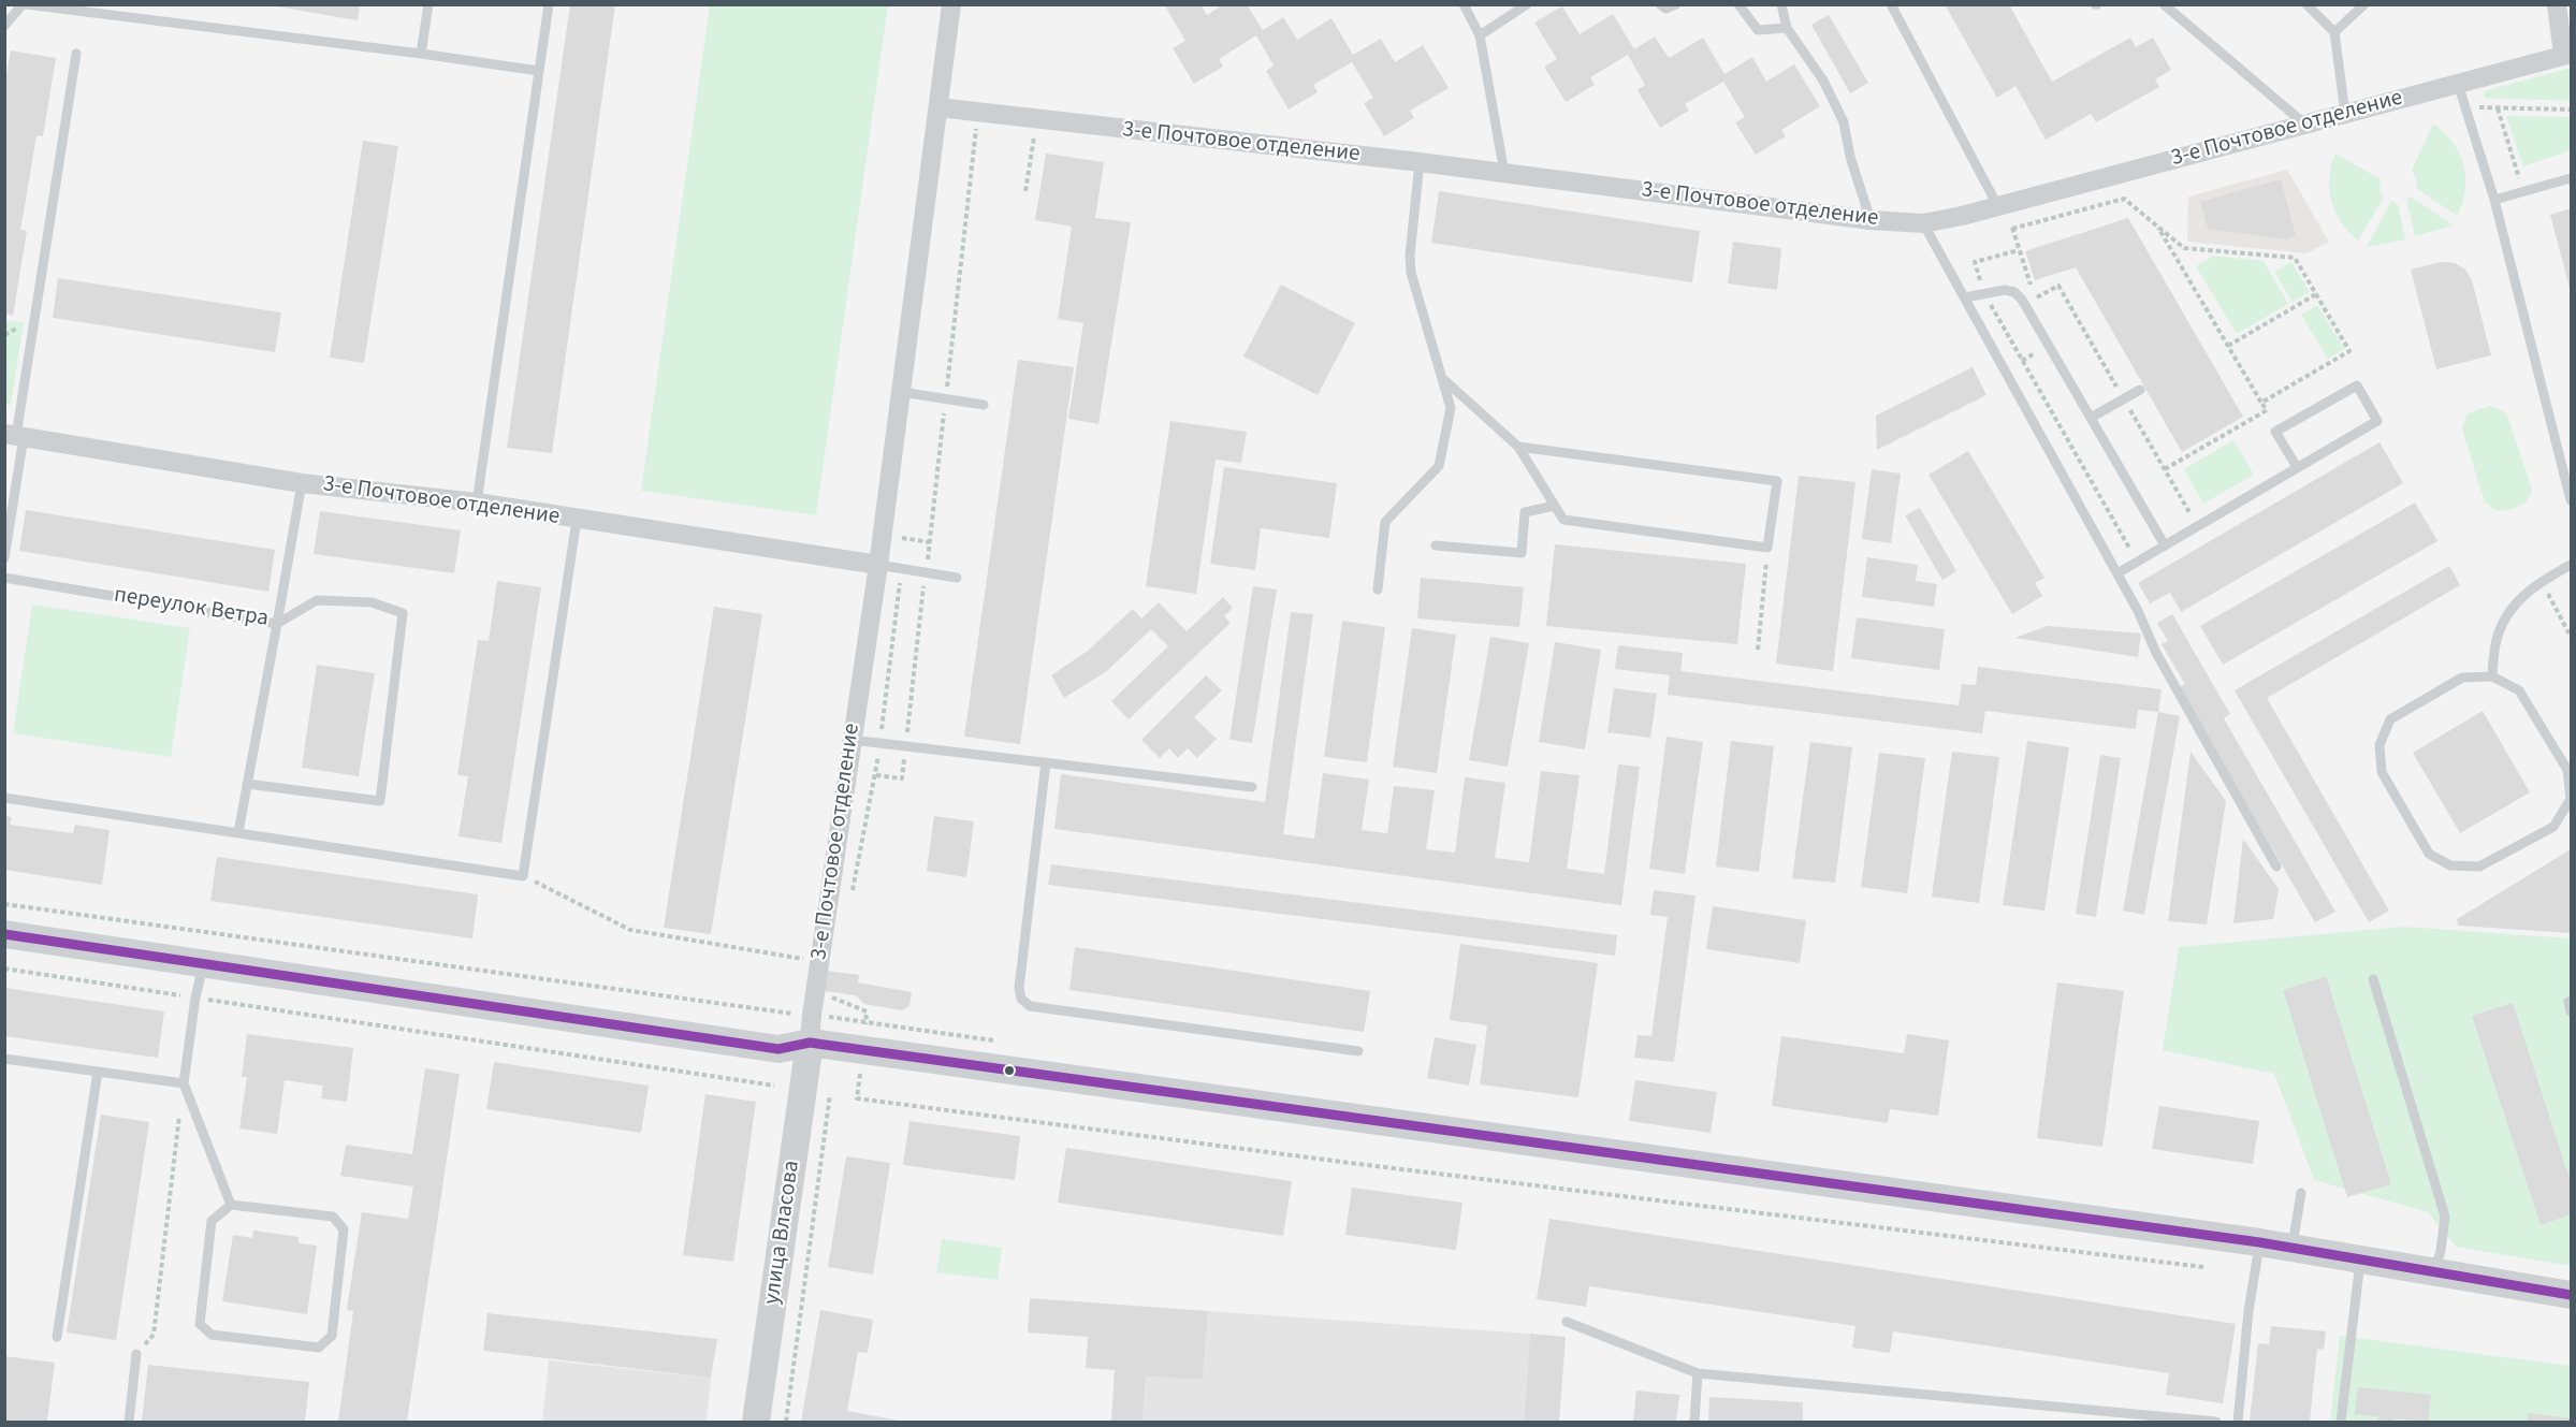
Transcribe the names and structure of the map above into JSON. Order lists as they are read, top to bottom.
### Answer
{
  "streets": {
    "main road": ["улица Власова"],
    "street": ["3-е Почтовое отделение"],
    "lane": ["переулок Ветра"]
  },
  "crossings": [
    ["3-е Почтовое отделение", "переулок Ветра"],
    ["3-е Почтовое отделение", "улица Власова"]
  ]
}
